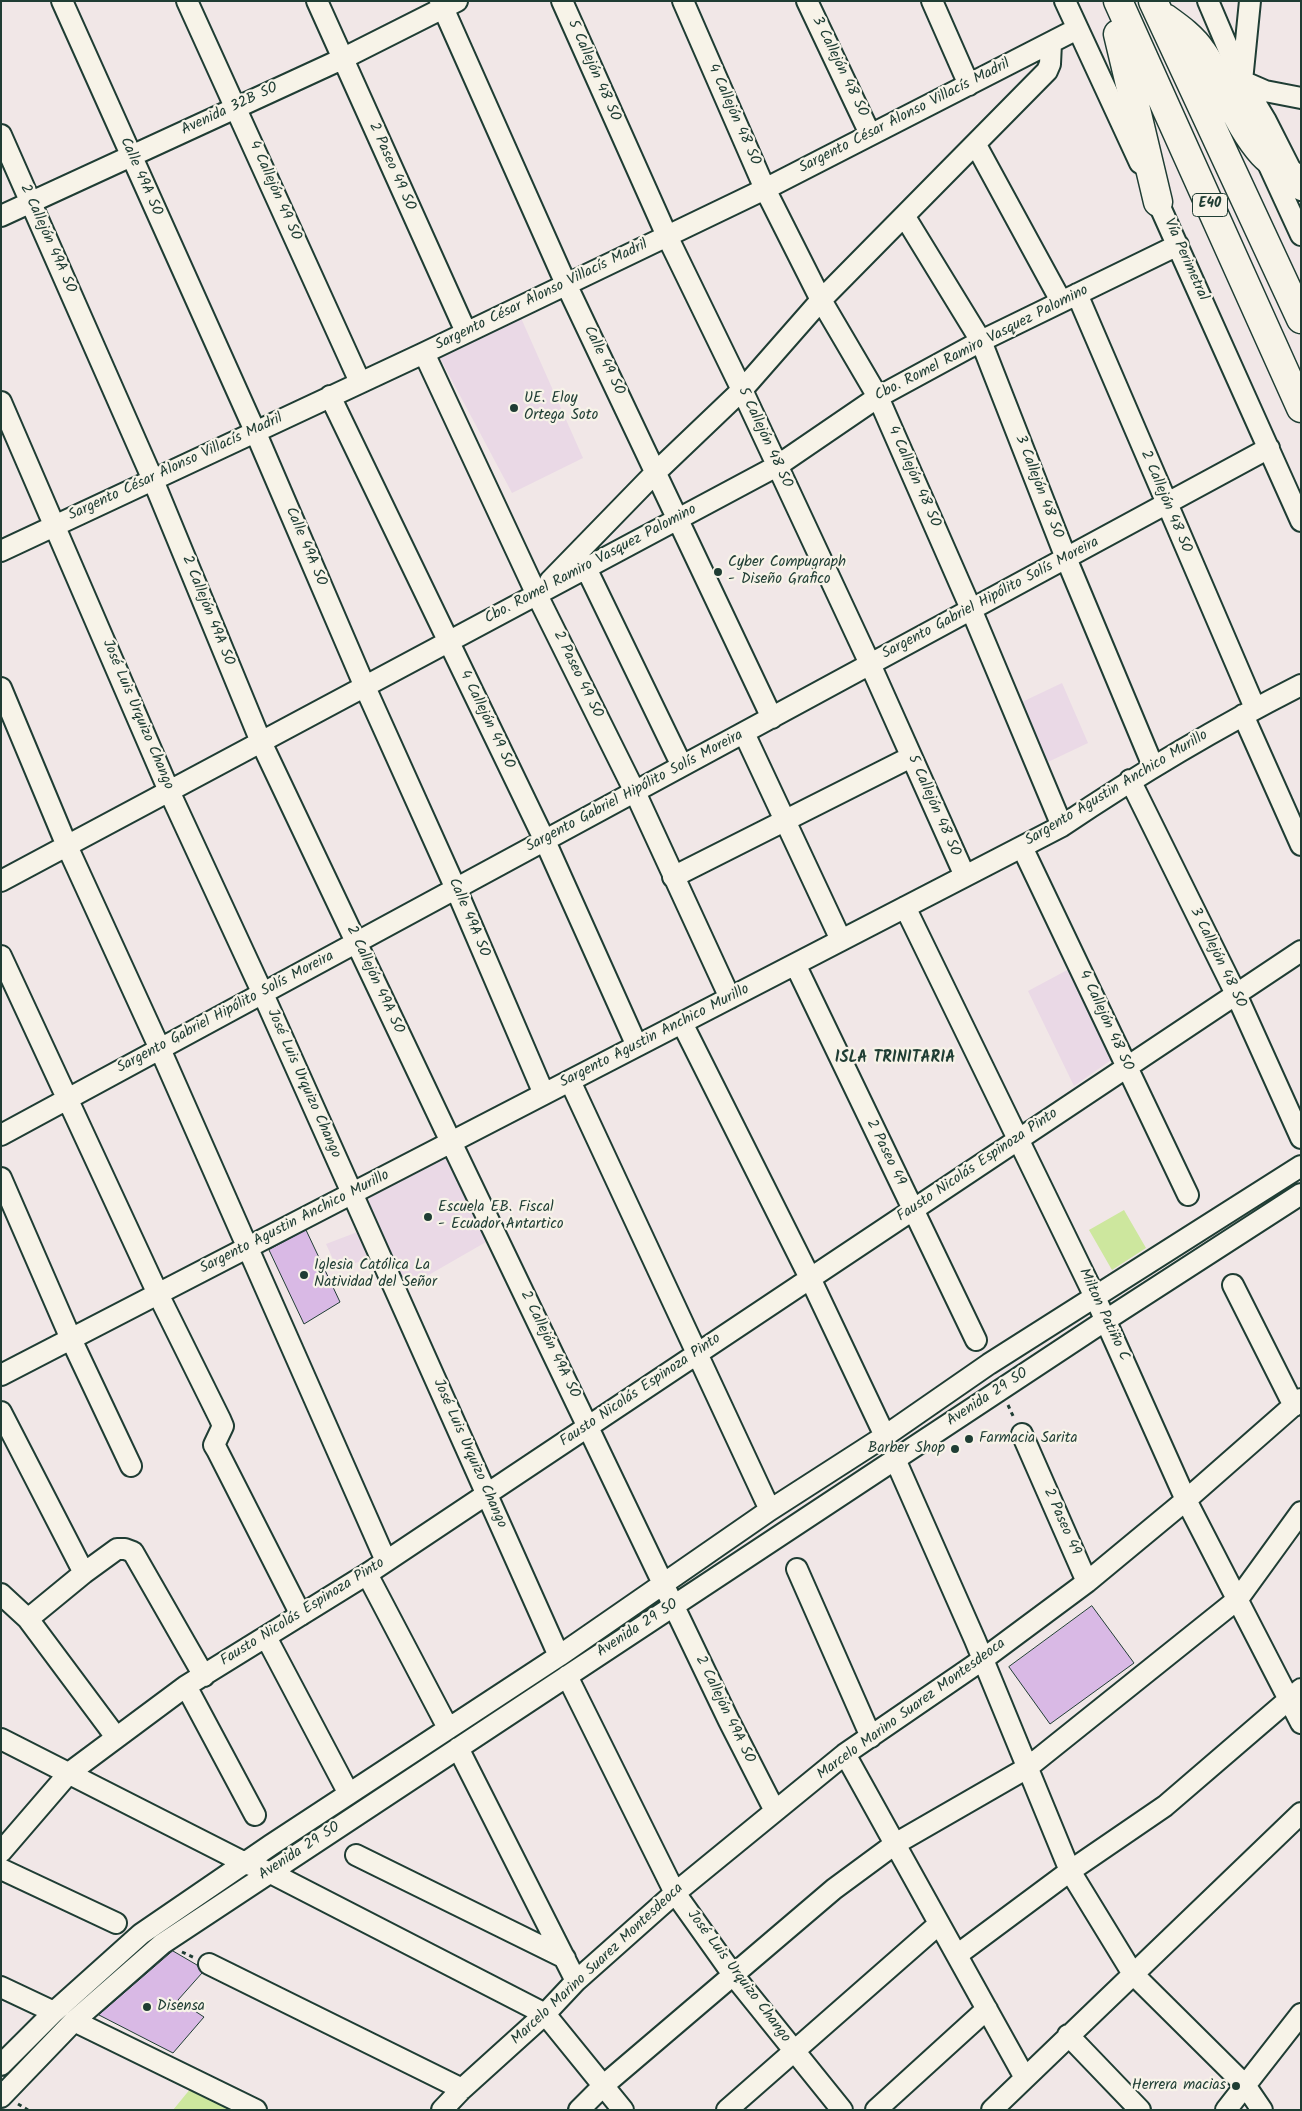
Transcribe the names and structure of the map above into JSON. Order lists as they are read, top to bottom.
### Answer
{
  "streets": {
    "highway": ["E40"],
    "street": [
      "3 Callejón 48 SO",
      "5 Callejón 48 SO",
      "Avenida 32B SO",
      "4 Callejón 48 SO",
      "Sargento César Alonso Villacís Madril",
      "2 Paseo 49 SO",
      "Calle 49A SO",
      "4 Callejón 49 SO",
      "2 Callejón 49A SO",
      "Vía Perimetral",
      "Cbo. Romel Ramiro Vasquez Palomino",
      "Calle 49 SO",
      "2 Callejón 48 SO",
      "Sargento Gabriel Hipólito Solís Moreira",
      "José Luis Urquizo Chango",
      "Sargento Agustin Anchico Murillo",
      "2 Paseo 49",
      "Fausto Nicolás Espinoza Pinto",
      "Milton Patiño C",
      "Avenida 29 SO",
      "Marcelo Marino Suarez Montesdeoca"
    ]
  },
  "crossings": [
    ["3 Callejón 48 SO", "Sargento César Alonso Villacís Madril"],
    ["3 Callejón 48 SO", "Cbo. Romel Ramiro Vasquez Palomino"],
    ["3 Callejón 48 SO", "Sargento Gabriel Hipólito Solís Moreira"],
    ["3 Callejón 48 SO", "Sargento Agustin Anchico Murillo"],
    ["3 Callejón 48 SO", "Fausto Nicolás Espinoza Pinto"],
    ["5 Callejón 48 SO", "Sargento César Alonso Villacís Madril"],
    ["5 Callejón 48 SO", "Cbo. Romel Ramiro Vasquez Palomino"],
    ["5 Callejón 48 SO", "Sargento Gabriel Hipólito Solís Moreira"],
    ["5 Callejón 48 SO", "Sargento Agustin Anchico Murillo"],
    ["Avenida 32B SO", "2 Paseo 49 SO"],
    ["Avenida 32B SO", "Calle 49A SO"],
    ["Avenida 32B SO", "4 Callejón 49 SO"],
    ["Avenida 32B SO", "2 Callejón 49A SO"],
    ["Avenida 32B SO", "Calle 49 SO"],
    ["4 Callejón 48 SO", "Sargento César Alonso Villacís Madril"],
    ["4 Callejón 48 SO", "Cbo. Romel Ramiro Vasquez Palomino"],
    ["4 Callejón 48 SO", "Sargento Gabriel Hipólito Solís Moreira"],
    ["4 Callejón 48 SO", "Sargento Agustin Anchico Murillo"],
    ["4 Callejón 48 SO", "Fausto Nicolás Espinoza Pinto"],
    ["Sargento César Alonso Villacís Madril", "2 Paseo 49 SO"],
    ["Sargento César Alonso Villacís Madril", "Calle 49A SO"],
    ["Sargento César Alonso Villacís Madril", "4 Callejón 49 SO"],
    ["Sargento César Alonso Villacís Madril", "2 Callejón 49A SO"],
    ["Sargento César Alonso Villacís Madril", "Vía Perimetral"],
    ["Sargento César Alonso Villacís Madril", "Calle 49 SO"],
    ["Sargento César Alonso Villacís Madril", "José Luis Urquizo Chango"],
    ["2 Paseo 49 SO", "Cbo. Romel Ramiro Vasquez Palomino"],
    ["2 Paseo 49 SO", "Sargento Gabriel Hipólito Solís Moreira"],
    ["2 Paseo 49 SO", "Sargento Agustin Anchico Murillo"],
    ["Calle 49A SO", "Cbo. Romel Ramiro Vasquez Palomino"],
    ["Calle 49A SO", "Sargento Gabriel Hipólito Solís Moreira"],
    ["Calle 49A SO", "Sargento Agustin Anchico Murillo"],
    ["4 Callejón 49 SO", "Cbo. Romel Ramiro Vasquez Palomino"],
    ["4 Callejón 49 SO", "Sargento Gabriel Hipólito Solís Moreira"],
    ["4 Callejón 49 SO", "Sargento Agustin Anchico Murillo"],
    ["2 Callejón 49A SO", "Cbo. Romel Ramiro Vasquez Palomino"],
    ["2 Callejón 49A SO", "Sargento Gabriel Hipólito Solís Moreira"],
    ["2 Callejón 49A SO", "Sargento Agustin Anchico Murillo"],
    ["2 Callejón 49A SO", "Fausto Nicolás Espinoza Pinto"],
    ["2 Callejón 49A SO", "Avenida 29 SO"],
    ["2 Callejón 49A SO", "Marcelo Marino Suarez Montesdeoca"],
    ["Vía Perimetral", "Cbo. Romel Ramiro Vasquez Palomino"],
    ["Vía Perimetral", "Sargento Gabriel Hipólito Solís Moreira"],
    ["Cbo. Romel Ramiro Vasquez Palomino", "Calle 49 SO"],
    ["Cbo. Romel Ramiro Vasquez Palomino", "2 Callejón 48 SO"],
    ["Cbo. Romel Ramiro Vasquez Palomino", "José Luis Urquizo Chango"],
    ["Calle 49 SO", "Sargento Gabriel Hipólito Solís Moreira"],
    ["2 Callejón 48 SO", "Sargento Gabriel Hipólito Solís Moreira"],
    ["2 Callejón 48 SO", "Sargento Agustin Anchico Murillo"],
    ["Sargento Gabriel Hipólito Solís Moreira", "José Luis Urquizo Chango"],
    ["José Luis Urquizo Chango", "Sargento Agustin Anchico Murillo"],
    ["José Luis Urquizo Chango", "Fausto Nicolás Espinoza Pinto"],
    ["José Luis Urquizo Chango", "Avenida 29 SO"],
    ["José Luis Urquizo Chango", "Marcelo Marino Suarez Montesdeoca"],
    ["Sargento Agustin Anchico Murillo", "2 Paseo 49"],
    ["Sargento Agustin Anchico Murillo", "Milton Patiño C"],
    ["2 Paseo 49", "Fausto Nicolás Espinoza Pinto"],
    ["2 Paseo 49", "Marcelo Marino Suarez Montesdeoca"],
    ["Fausto Nicolás Espinoza Pinto", "Milton Patiño C"],
    ["Milton Patiño C", "Avenida 29 SO"],
    ["Milton Patiño C", "Marcelo Marino Suarez Montesdeoca"]
  ],
  "districts": ["ISLA TRINITARIA"],
  "places": [
    "UE. Eloy Ortega Soto",
    "Cyber Compugraph - Diseño Grafico",
    "Escuela EB. Fiscal - Ecuador Antartico",
    "Iglesia Católica La Natividad del Señor",
    "Farmacia Sarita",
    "Barber Shop",
    "Disensa",
    "Herrera macias"
  ]
}
